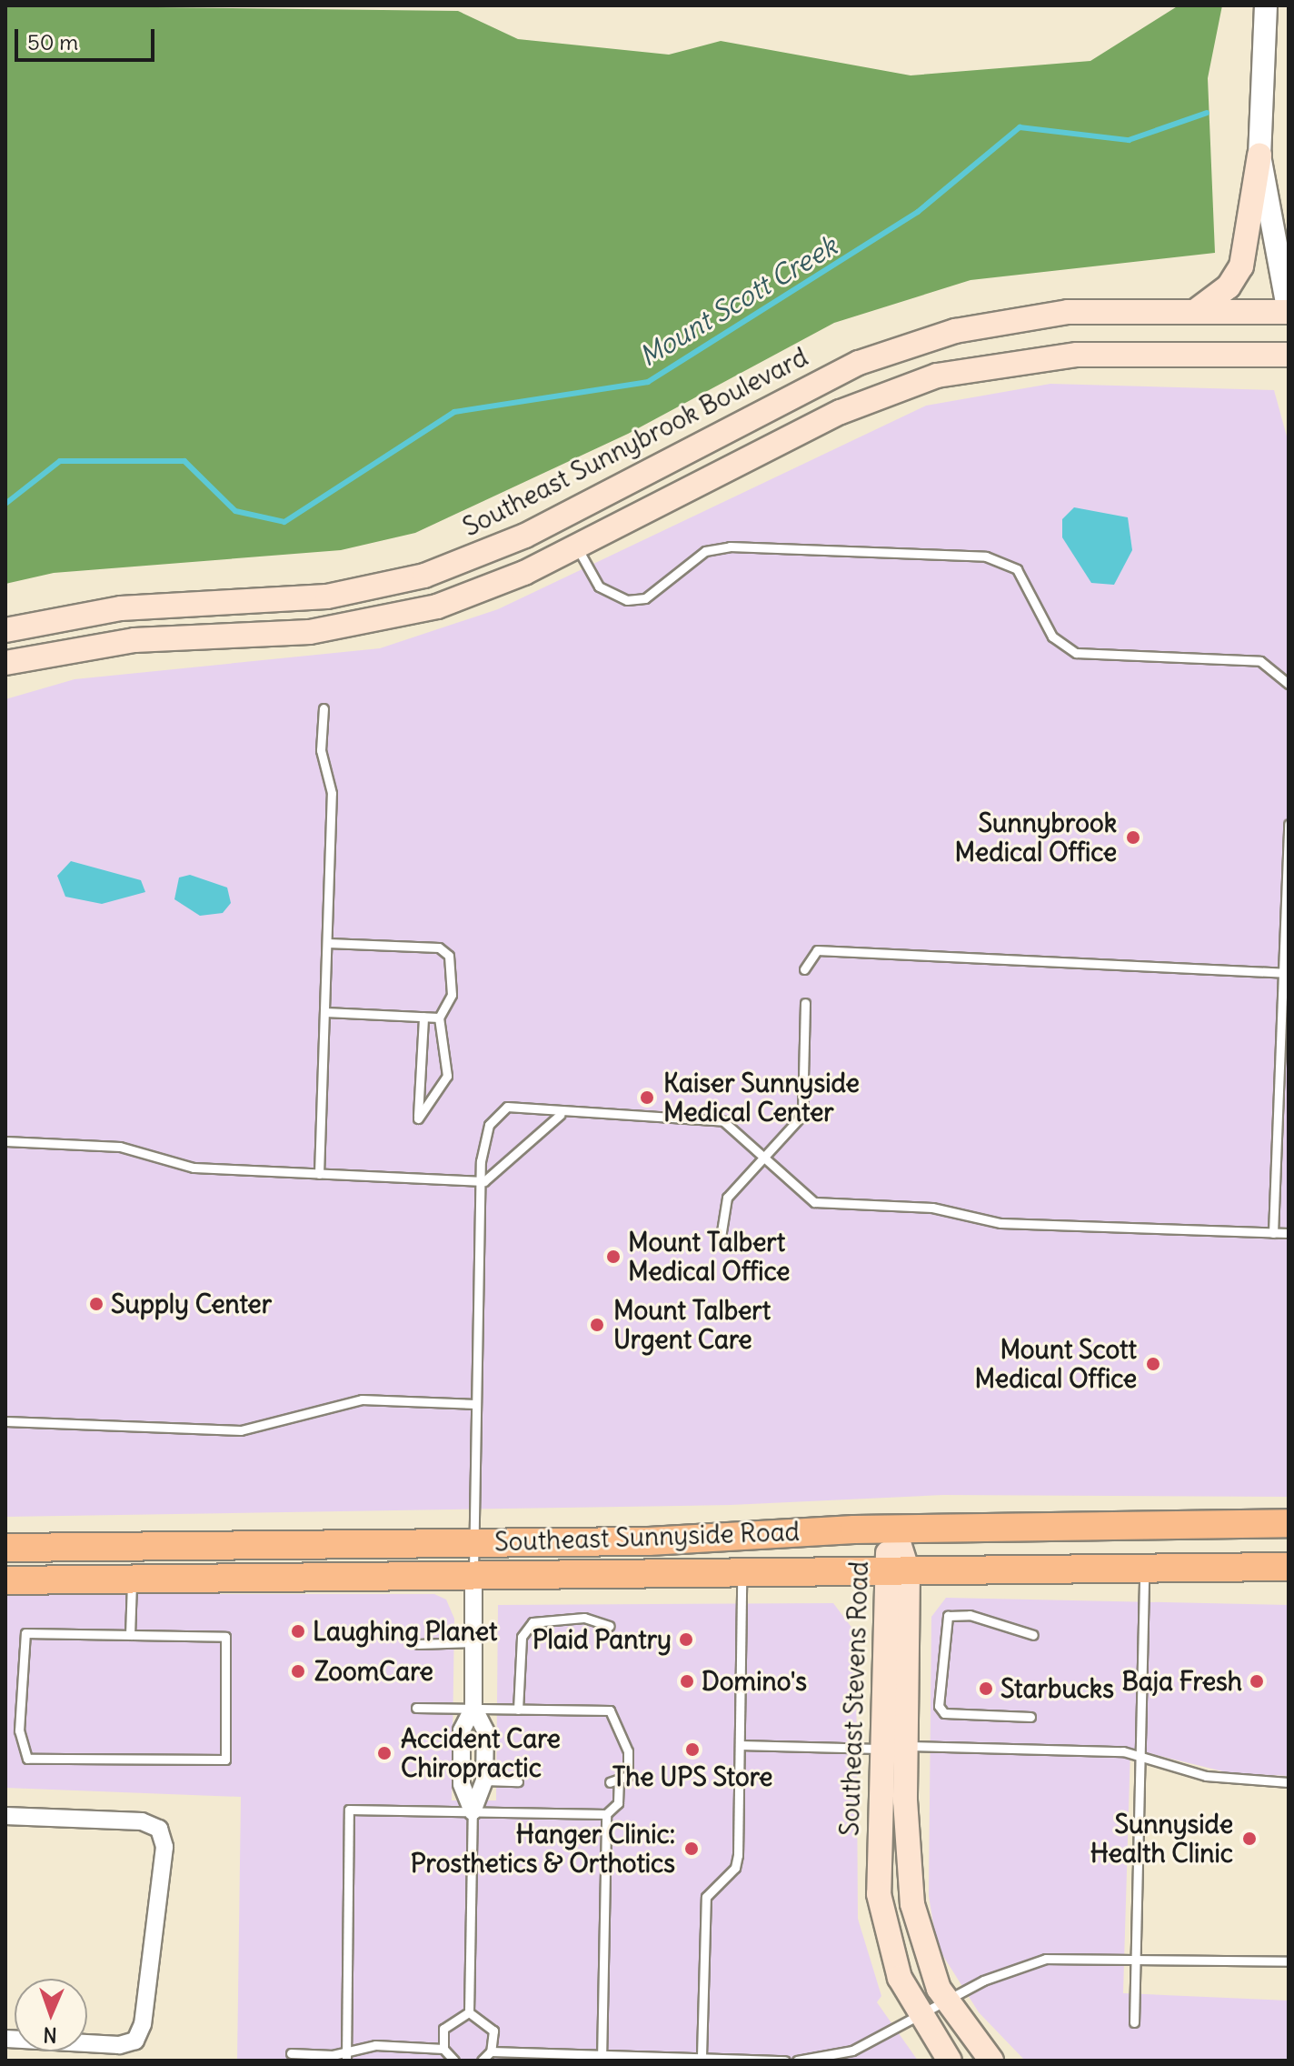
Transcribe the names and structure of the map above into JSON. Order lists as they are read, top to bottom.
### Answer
{
  "streets": {
    "main road": ["Southeast Sunnybrook Boulevard", "Southeast Sunnyside Road", "Southeast Stevens Road"]
  },
  "crossings": [
    ["Southeast Sunnyside Road", "Southeast Stevens Road"]
  ],
  "water": ["Mount Scott Creek"],
  "places": [
    "Sunnybrook Medical Office",
    "Kaiser Sunnyside Medical Center",
    "Mount Talbert Medical Office",
    "Supply Center",
    "Mount Talbert Urgent Care",
    "Mount Scott Medical Office",
    "Laughing Planet",
    "Plaid Pantry",
    "ZoomCare",
    "Domino's",
    "Baja Fresh",
    "Starbucks",
    "The UPS Store",
    "Accident Care Chiropractic",
    "Sunnyside Health Clinic",
    "Hanger Clinic: Prosthetics & Orthotics"
  ],
  "scale_bar": "50 m",
  "north": "bottom"
}
